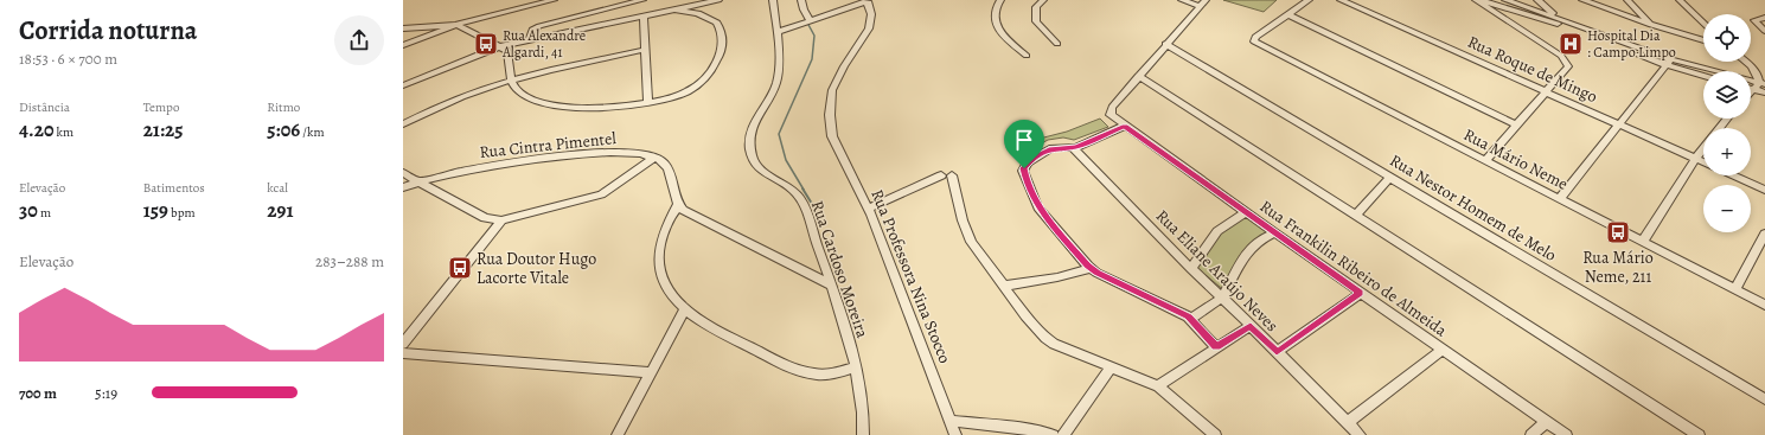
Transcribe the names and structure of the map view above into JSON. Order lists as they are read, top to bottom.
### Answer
{
  "streets": {
    "street": [
      "Rua Roque de Mingo",
      "Rua Cintra Pimentel",
      "Rua Mário Neme",
      "Rua Nestor Homem de Melo",
      "Rua Frankilin Ribeiro de Almeida",
      "Rua Cardoso Moreira",
      "Rua Eliane Araújo Neves",
      "Rua Professora Nina Stocco"
    ]
  },
  "places": {
    "bus stop": ["Rua Alexandre Algardi, 41", "Rua Mário Neme, 211", "Rua Doutor Hugo Lacorte Vitale"],
    "hospital": ["Hospital Dia : Campo Limpo"]
  },
  "page": {
    "heading": ["Corrida noturna", "18:53 · 6 × 700 m"],
    "map_buttons": ["+", "−"],
    "stats": [
      ["Distância", "4.20 km"],
      ["Tempo", "21:25"],
      ["Ritmo", "5:06 /km"],
      ["Elevação", "30 m"],
      ["Batimentos", "159 bpm"],
      ["kcal", "291"]
    ],
    "chart": ["Elevação", "283–288 m"],
    "list": [
      {
        "name": "700 m",
        "note": "5:19"
      }
    ]
  }
}
